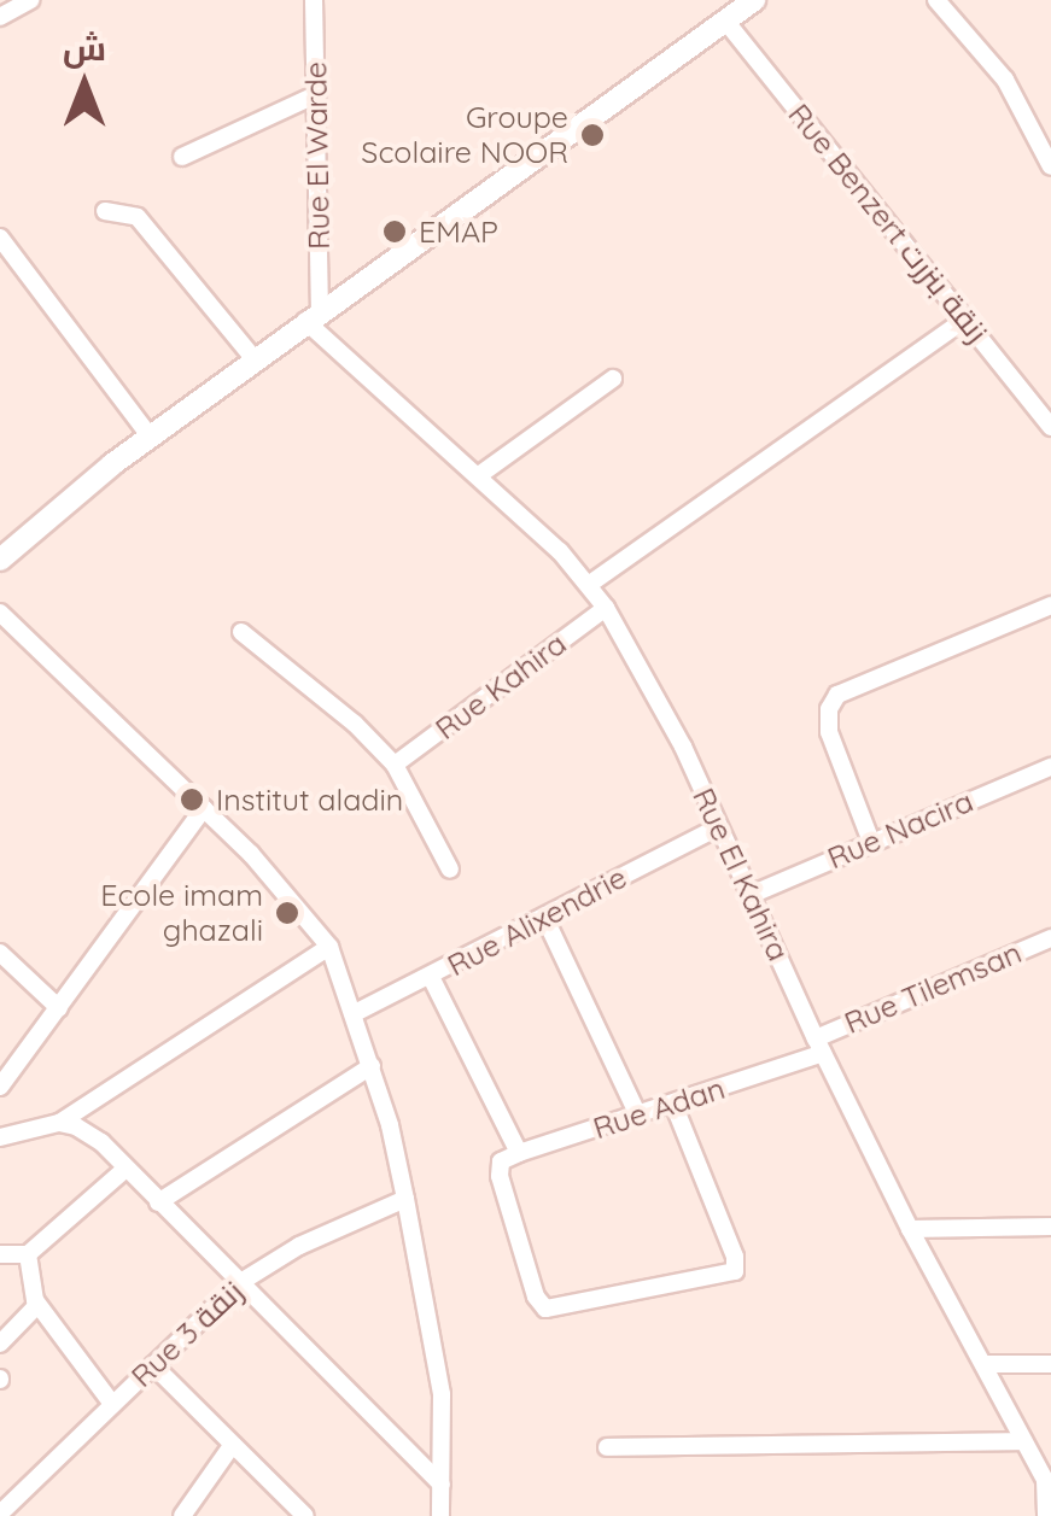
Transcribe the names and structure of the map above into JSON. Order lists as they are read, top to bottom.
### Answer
{
  "streets": {
    "street": [
      "Rue El Warde",
      "Rue Benzert زنقة بنزرت",
      "Rue Kahira",
      "Rue Nacira",
      "Rue El Kahira",
      "Rue Alixendrie",
      "Rue Tilemsan",
      "Rue Adan",
      "Rue 3 زنقة"
    ]
  },
  "crossings": [
    ["Rue El Warde", "Rue El Kahira"],
    ["Rue Kahira", "Rue El Kahira"],
    ["Rue Nacira", "Rue El Kahira"],
    ["Rue El Kahira", "Rue Alixendrie"],
    ["Rue El Kahira", "Rue Tilemsan"],
    ["Rue El Kahira", "Rue Adan"],
    ["Rue Tilemsan", "Rue Adan"]
  ],
  "places": [
    "Groupe Scolaire NOOR",
    "EMAP",
    "Institut aladin",
    "Ecole imam ghazali"
  ],
  "north": "top"
}
